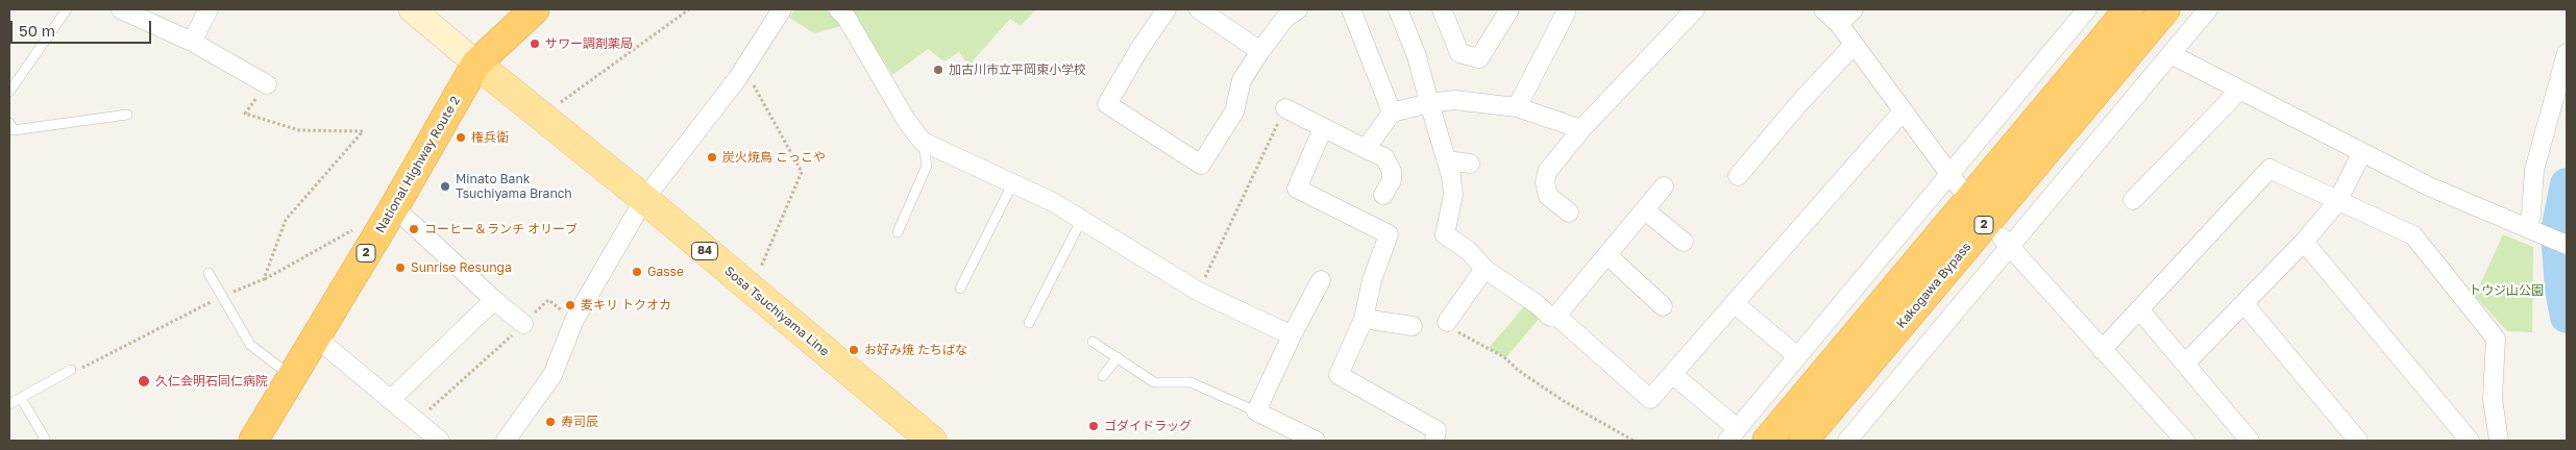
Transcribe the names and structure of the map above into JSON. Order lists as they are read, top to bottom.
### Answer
{
  "streets": {
    "highway": ["National Highway Route 2", "2", "Kakogawa Bypass"],
    "main road": ["84", "Sosa Tsuchiyama Line"]
  },
  "crossings": [
    ["National Highway Route 2", "Sosa Tsuchiyama Line"]
  ],
  "parks": ["トウジ山公園"],
  "places": [
    "サワー調剤薬局",
    "加古川市立平岡東小学校",
    "権兵衛",
    "炭火焼鳥 こっこや",
    "Minato Bank Tsuchiyama Branch",
    "コーヒー＆ランチ オリーブ",
    "Sunrise Resunga",
    "Gasse",
    "麦キリ トクオカ",
    "お好み焼 たちばな",
    "久仁会明石同仁病院",
    "寿司辰",
    "ゴダイドラッグ"
  ],
  "scale_bar": "50 m"
}
